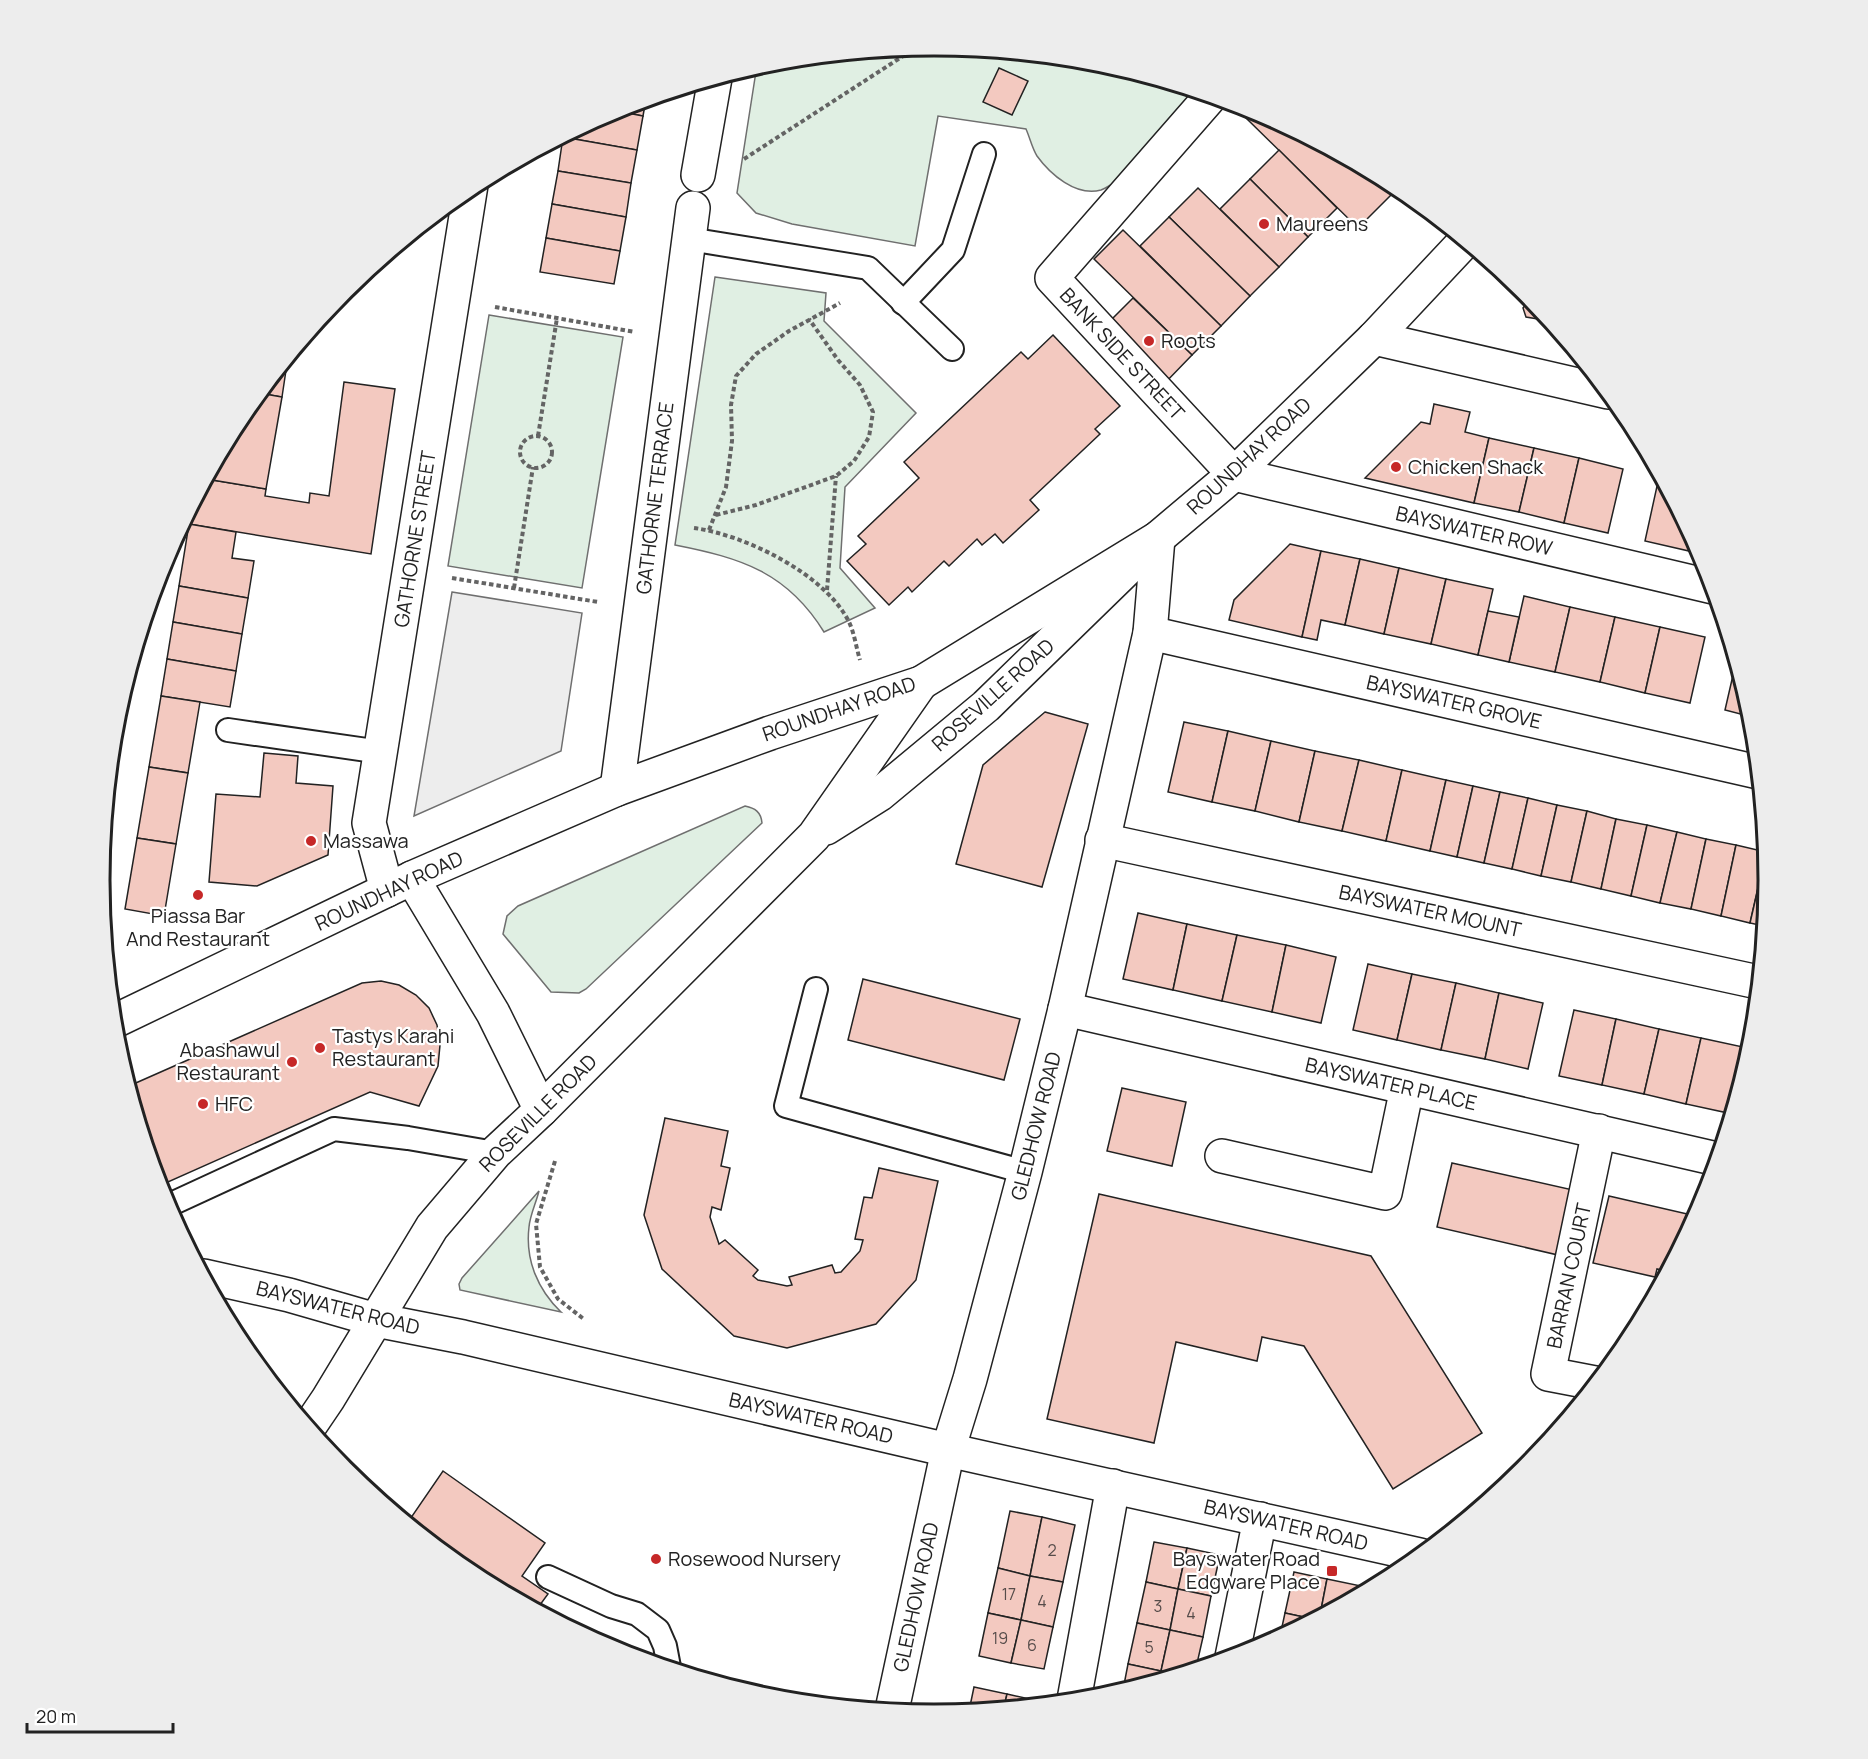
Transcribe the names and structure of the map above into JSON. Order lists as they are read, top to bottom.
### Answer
{
  "streets": {
    "street": [
      "BANK SIDE STREET",
      "ROUNDHAY ROAD",
      "GATHORNE TERRACE",
      "BAYSWATER ROW",
      "GATHORNE STREET",
      "ROSEVILLE ROAD",
      "BAYSWATER GROVE",
      "BAYSWATER MOUNT",
      "BAYSWATER PLACE",
      "GLEDHOW ROAD",
      "BARRAN COURT",
      "BAYSWATER ROAD"
    ]
  },
  "crossings": [
    ["BANK SIDE STREET", "ROUNDHAY ROAD"],
    ["BANK SIDE STREET", "BAYSWATER ROW"],
    ["ROUNDHAY ROAD", "GATHORNE TERRACE"],
    ["ROUNDHAY ROAD", "BAYSWATER ROW"],
    ["ROUNDHAY ROAD", "GATHORNE STREET"],
    ["ROUNDHAY ROAD", "ROSEVILLE ROAD"],
    ["ROUNDHAY ROAD", "GLEDHOW ROAD"],
    ["GATHORNE STREET", "ROSEVILLE ROAD"],
    ["ROSEVILLE ROAD", "GLEDHOW ROAD"],
    ["ROSEVILLE ROAD", "BAYSWATER ROAD"],
    ["BAYSWATER GROVE", "GLEDHOW ROAD"],
    ["BAYSWATER MOUNT", "GLEDHOW ROAD"],
    ["BAYSWATER PLACE", "GLEDHOW ROAD"],
    ["BAYSWATER PLACE", "BARRAN COURT"],
    ["GLEDHOW ROAD", "BAYSWATER ROAD"]
  ],
  "places": {
    "other": [
      "Maureens",
      "Roots",
      "Chicken Shack",
      "Massawa",
      "Piassa Bar And Restaurant",
      "Tastys Karahi Restaurant",
      "Abashawul Restaurant",
      "HFC",
      "Rosewood Nursery"
    ],
    "transit": ["Bayswater Road Edgware Place"]
  },
  "house_numbers": [
    "2",
    "17",
    "4",
    "3",
    "4",
    "19",
    "6",
    "5"
  ],
  "scale_bar": "20 m"
}
